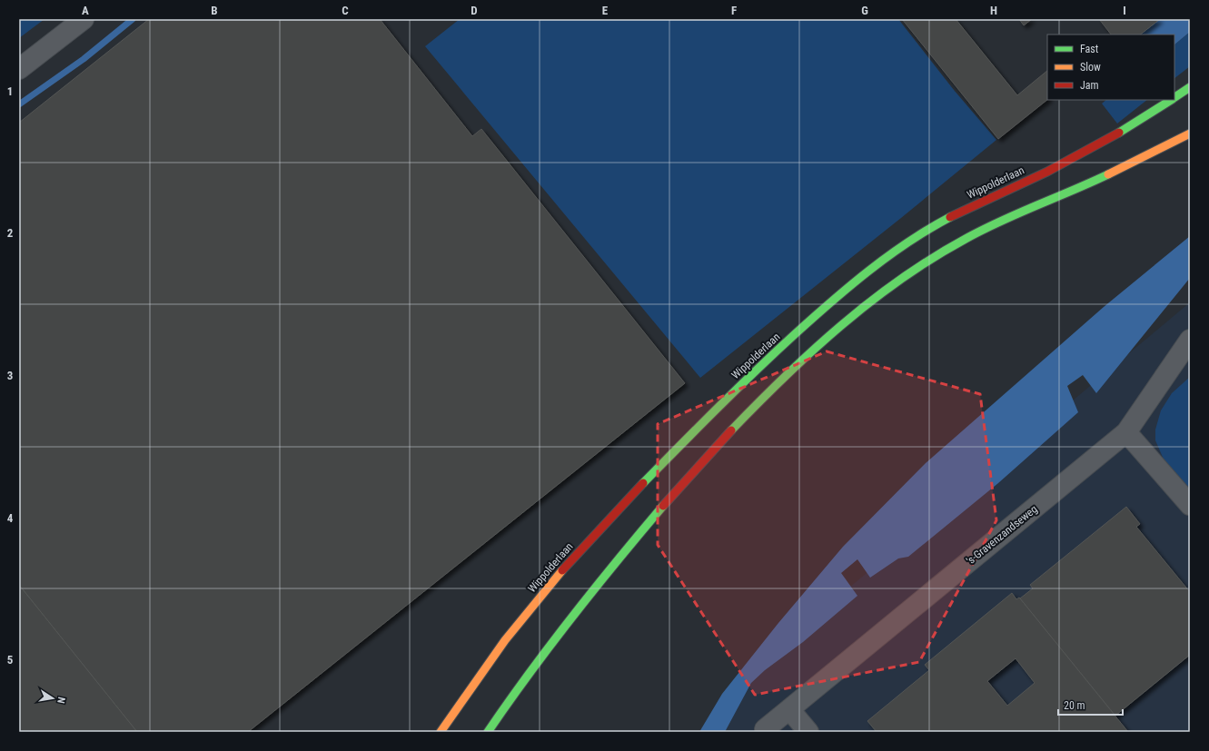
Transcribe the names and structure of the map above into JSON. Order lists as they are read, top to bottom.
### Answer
{
  "streets": {
    "main road": ["Wippolderlaan"],
    "street": ["'s-Gravenzandseweg"]
  },
  "legend": ["Fast", "Slow", "Jam"],
  "scale_bar": "20 m",
  "north": "right",
  "grid": {
    "columns": [
      "A",
      "B",
      "C",
      "D",
      "E",
      "F",
      "G",
      "H",
      "I"
    ],
    "rows": [
      "1",
      "2",
      "3",
      "4",
      "5"
    ]
  }
}
